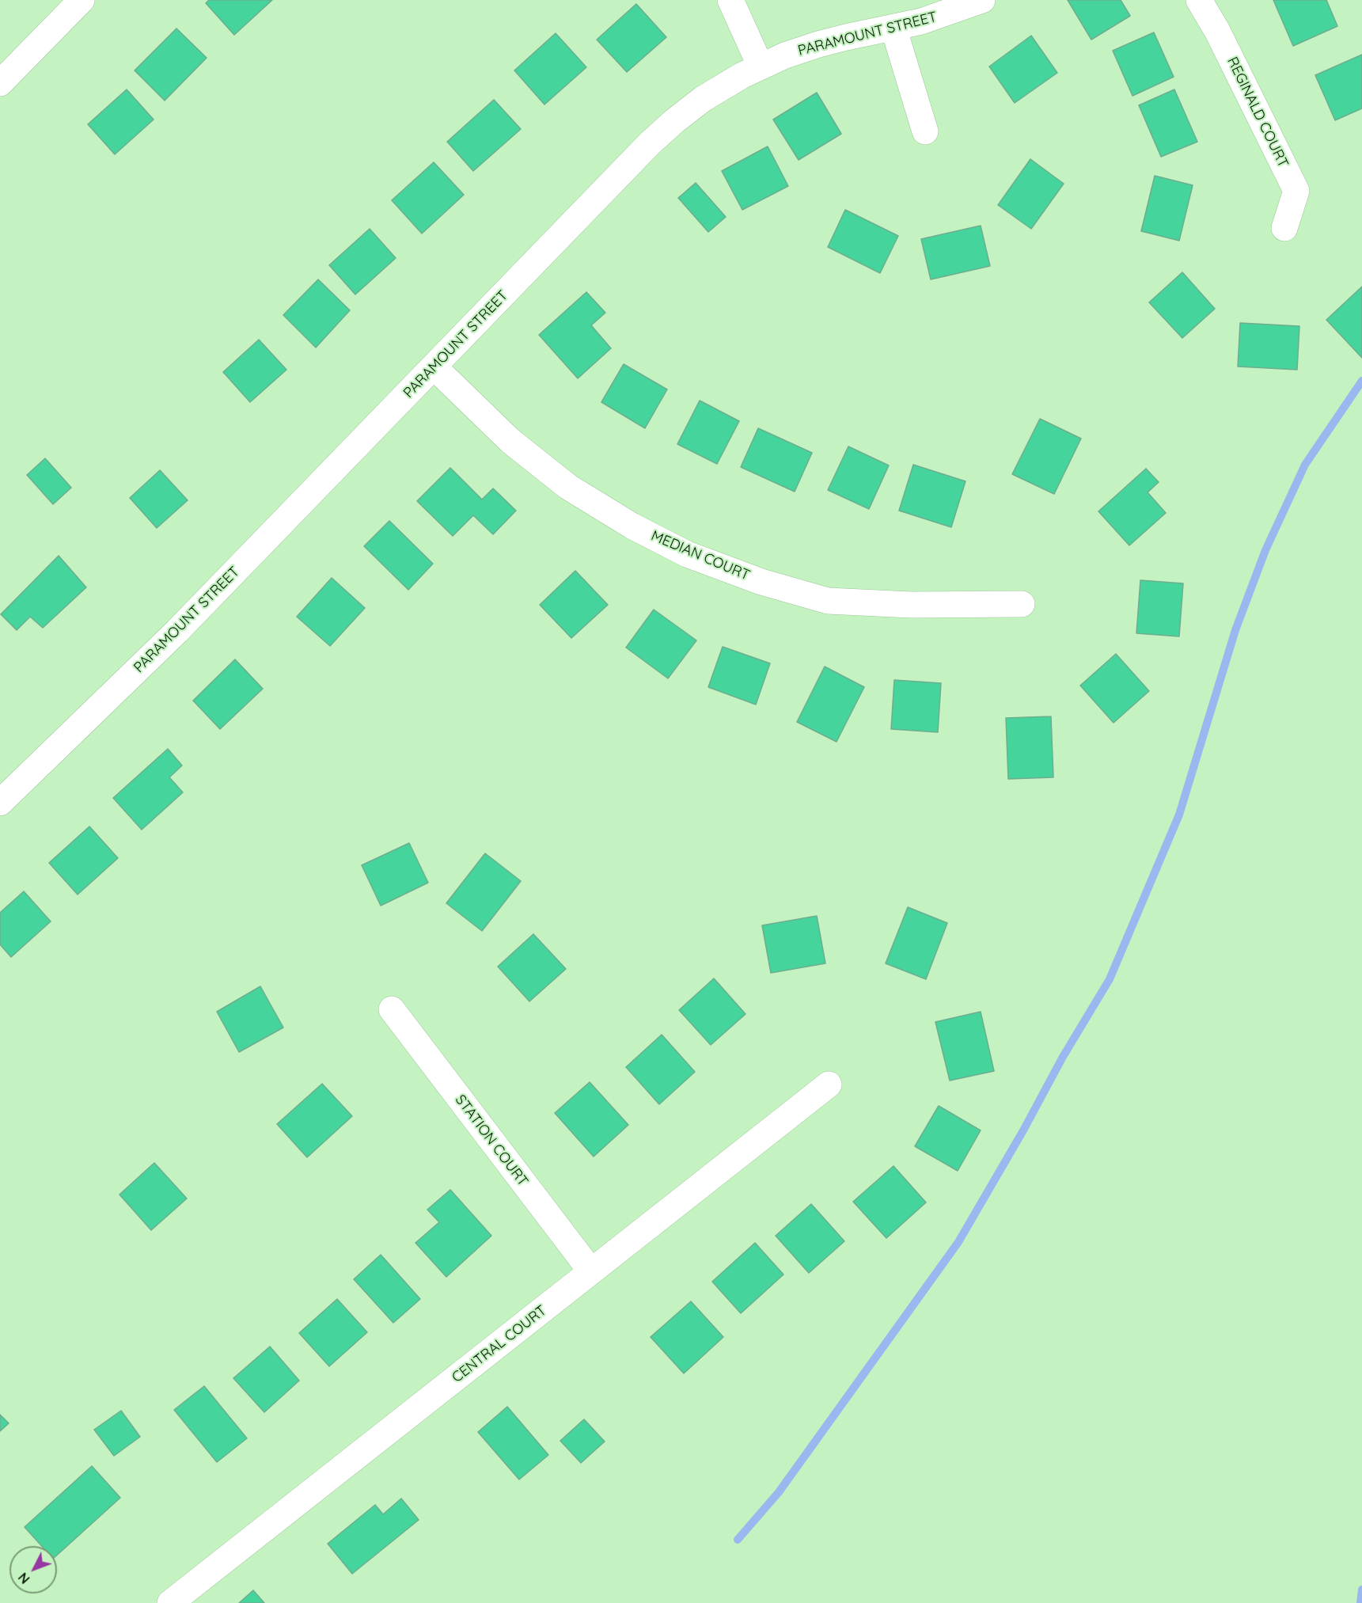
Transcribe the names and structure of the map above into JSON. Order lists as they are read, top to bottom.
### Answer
{
  "streets": {
    "street": [
      "PARAMOUNT STREET",
      "REGINALD COURT",
      "MEDIAN COURT",
      "STATION COURT",
      "CENTRAL COURT"
    ]
  },
  "crossings": [
    ["PARAMOUNT STREET", "MEDIAN COURT"],
    ["STATION COURT", "CENTRAL COURT"]
  ],
  "north": "bottom left"
}
